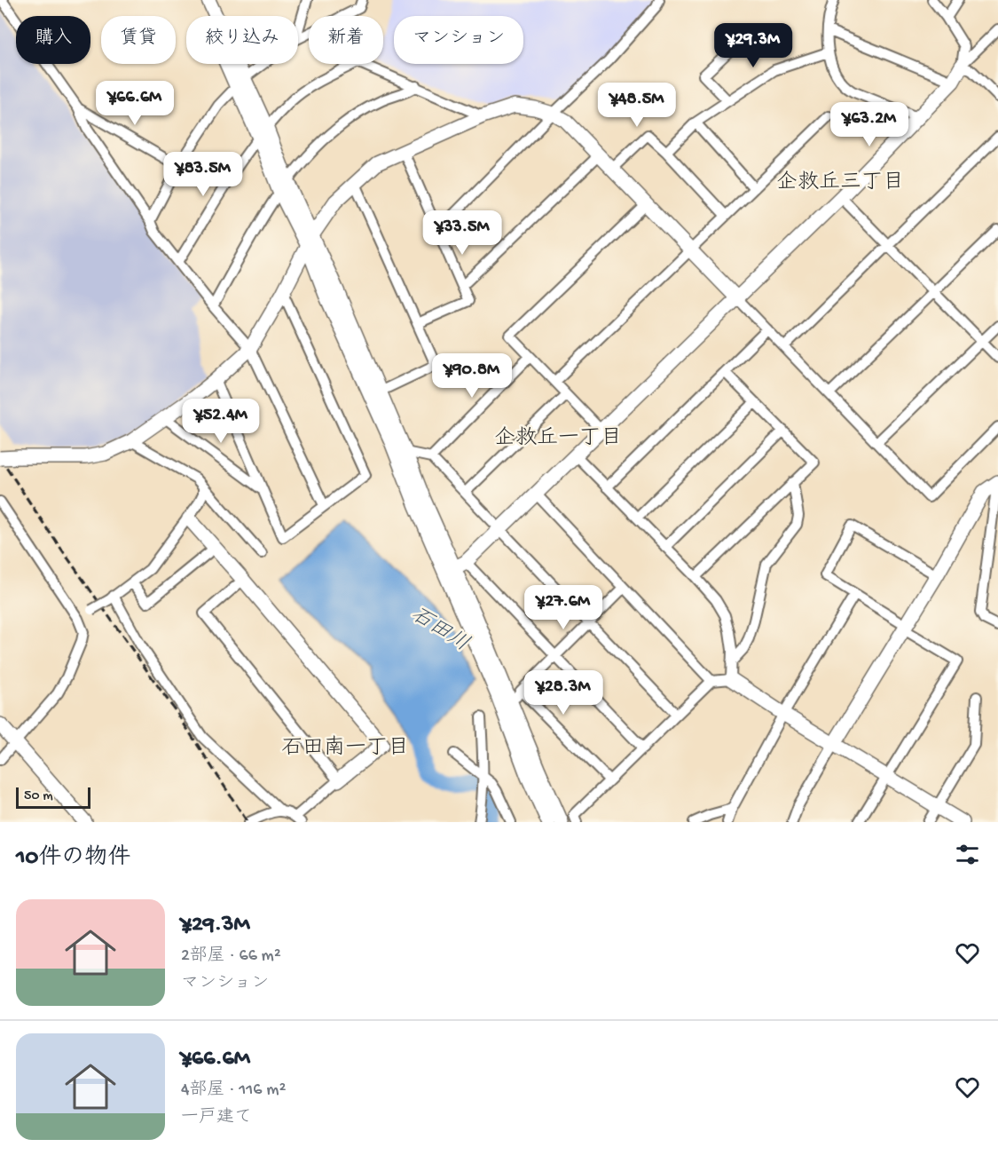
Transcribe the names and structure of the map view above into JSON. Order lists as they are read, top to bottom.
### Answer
{
  "districts": ["企救丘三丁目", "企救丘一丁目", "石田南一丁目"],
  "water": ["石田川"],
  "scale_bar": "50 m",
  "page": {
    "chip": [
      "購入",
      "賃貸",
      "絞り込み",
      "新着",
      "マンション"
    ],
    "price": [
      "¥29.3M",
      "¥66.6M",
      "¥48.5M",
      "¥63.2M",
      "¥83.5M",
      "¥33.5M",
      "¥90.8M",
      "¥52.4M",
      "¥27.6M",
      "¥28.3M"
    ],
    "scale": "50 m",
    "heading": "10件の物件",
    "list": [
      {
        "name": "¥29.3M",
        "note": "2部屋 · 66 m² · マンション"
      },
      {
        "name": "¥66.6M",
        "note": "4部屋 · 116 m² · 一戸建て"
      }
    ]
  }
}
